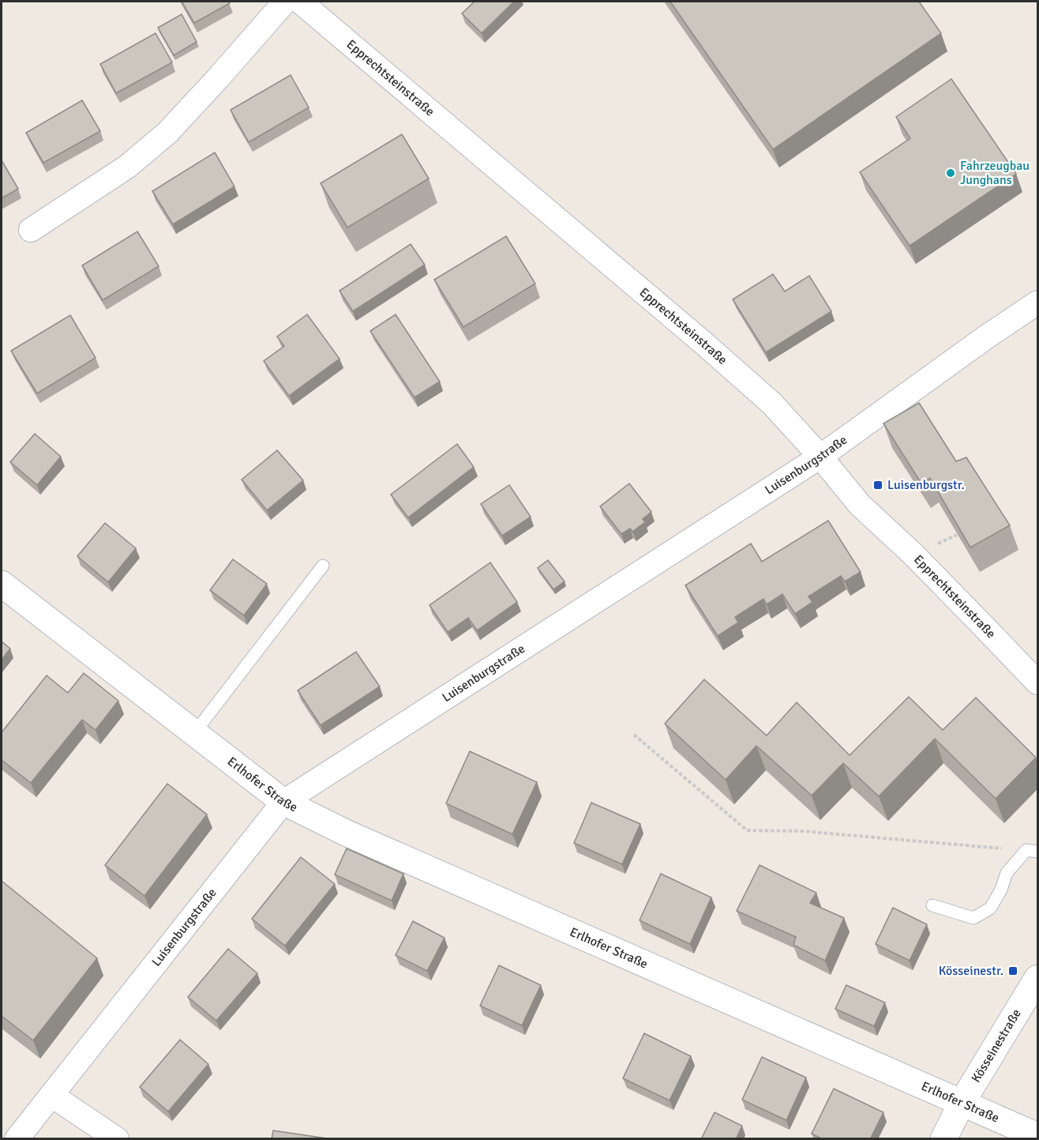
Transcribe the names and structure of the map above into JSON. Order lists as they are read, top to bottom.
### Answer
{
  "streets": {
    "street": [
      "Epprechtsteinstraße",
      "Luisenburgstraße",
      "Erlhofer Straße",
      "Kösseinestraße"
    ]
  },
  "crossings": [
    ["Epprechtsteinstraße", "Luisenburgstraße"],
    ["Luisenburgstraße", "Erlhofer Straße"],
    ["Erlhofer Straße", "Kösseinestraße"]
  ],
  "places": {
    "other": ["Fahrzeugbau Junghans"],
    "transit": ["Luisenburgstr.", "Kösseinestr."]
  }
}
